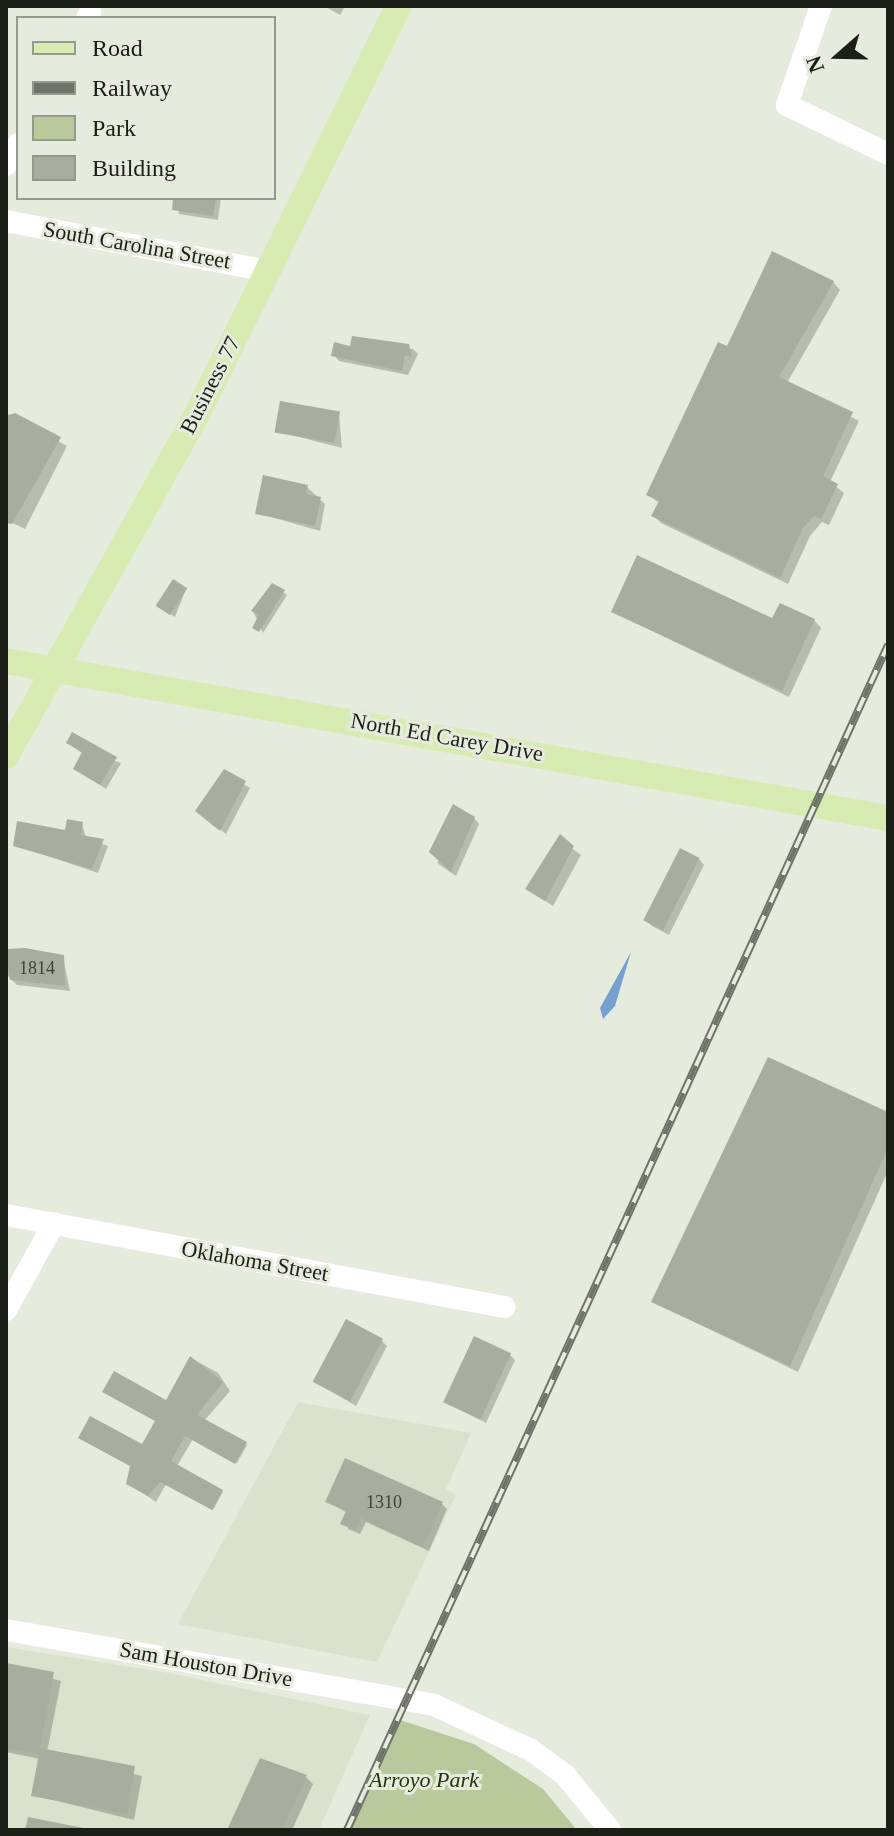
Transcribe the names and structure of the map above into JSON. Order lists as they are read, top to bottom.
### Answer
{
  "streets": {
    "main road": ["Business 77", "North Ed Carey Drive"],
    "street": ["South Carolina Street", "Oklahoma Street", "Sam Houston Drive"]
  },
  "crossings": [
    ["South Carolina Street", "Business 77"],
    ["Business 77", "North Ed Carey Drive"]
  ],
  "parks": ["Arroyo Park"],
  "house_numbers": ["1814", "1310"],
  "legend": [
    "Road",
    "Railway",
    "Park",
    "Building"
  ],
  "north": "left"
}
